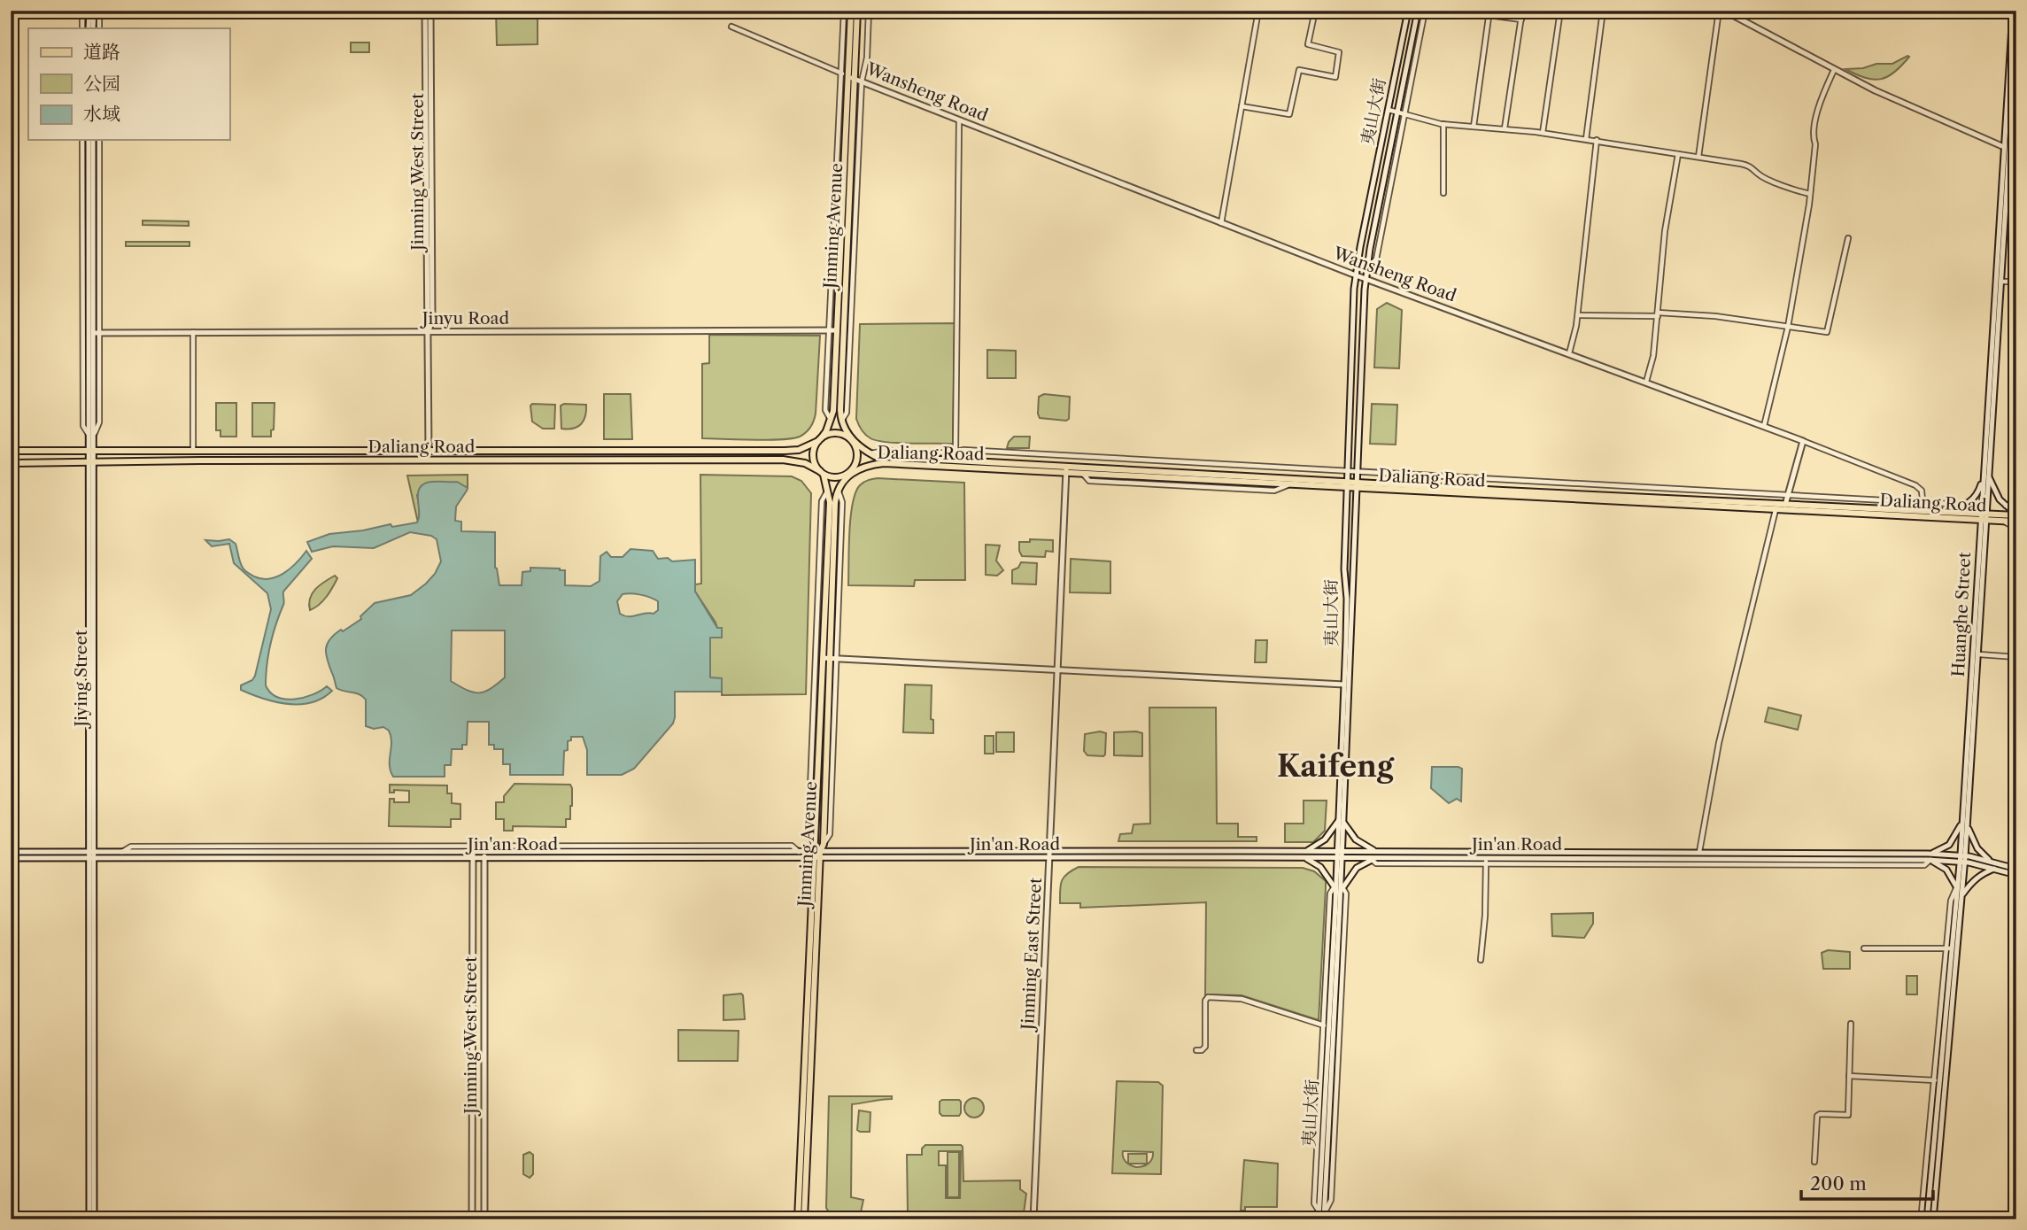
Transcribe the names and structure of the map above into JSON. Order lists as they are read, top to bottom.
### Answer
{
  "streets": {
    "main road": [
      "Wansheng Road",
      "夷山大街",
      "Jinming West Street",
      "Jinming Avenue",
      "Jinyu Road",
      "Daliang Road",
      "Huanghe Street",
      "Jiying Street",
      "Jin'an Road",
      "Jinming East Street"
    ]
  },
  "crossings": [
    ["Wansheng Road", "夷山大街"],
    ["Wansheng Road", "Jinming Avenue"],
    ["夷山大街", "Daliang Road"],
    ["夷山大街", "Jin'an Road"],
    ["Jinming West Street", "Jinyu Road"],
    ["Jinming West Street", "Daliang Road"],
    ["Jinming West Street", "Jin'an Road"],
    ["Jinming Avenue", "Jinyu Road"],
    ["Jinming Avenue", "Daliang Road"],
    ["Jinming Avenue", "Jin'an Road"],
    ["Jinyu Road", "Jiying Street"],
    ["Daliang Road", "Huanghe Street"],
    ["Daliang Road", "Jiying Street"],
    ["Daliang Road", "Jinming East Street"],
    ["Huanghe Street", "Jin'an Road"],
    ["Jiying Street", "Jin'an Road"],
    ["Jin'an Road", "Jinming East Street"]
  ],
  "districts": ["Kaifeng"],
  "legend": ["道路", "公园", "水域"],
  "scale_bar": "200 m"
}
